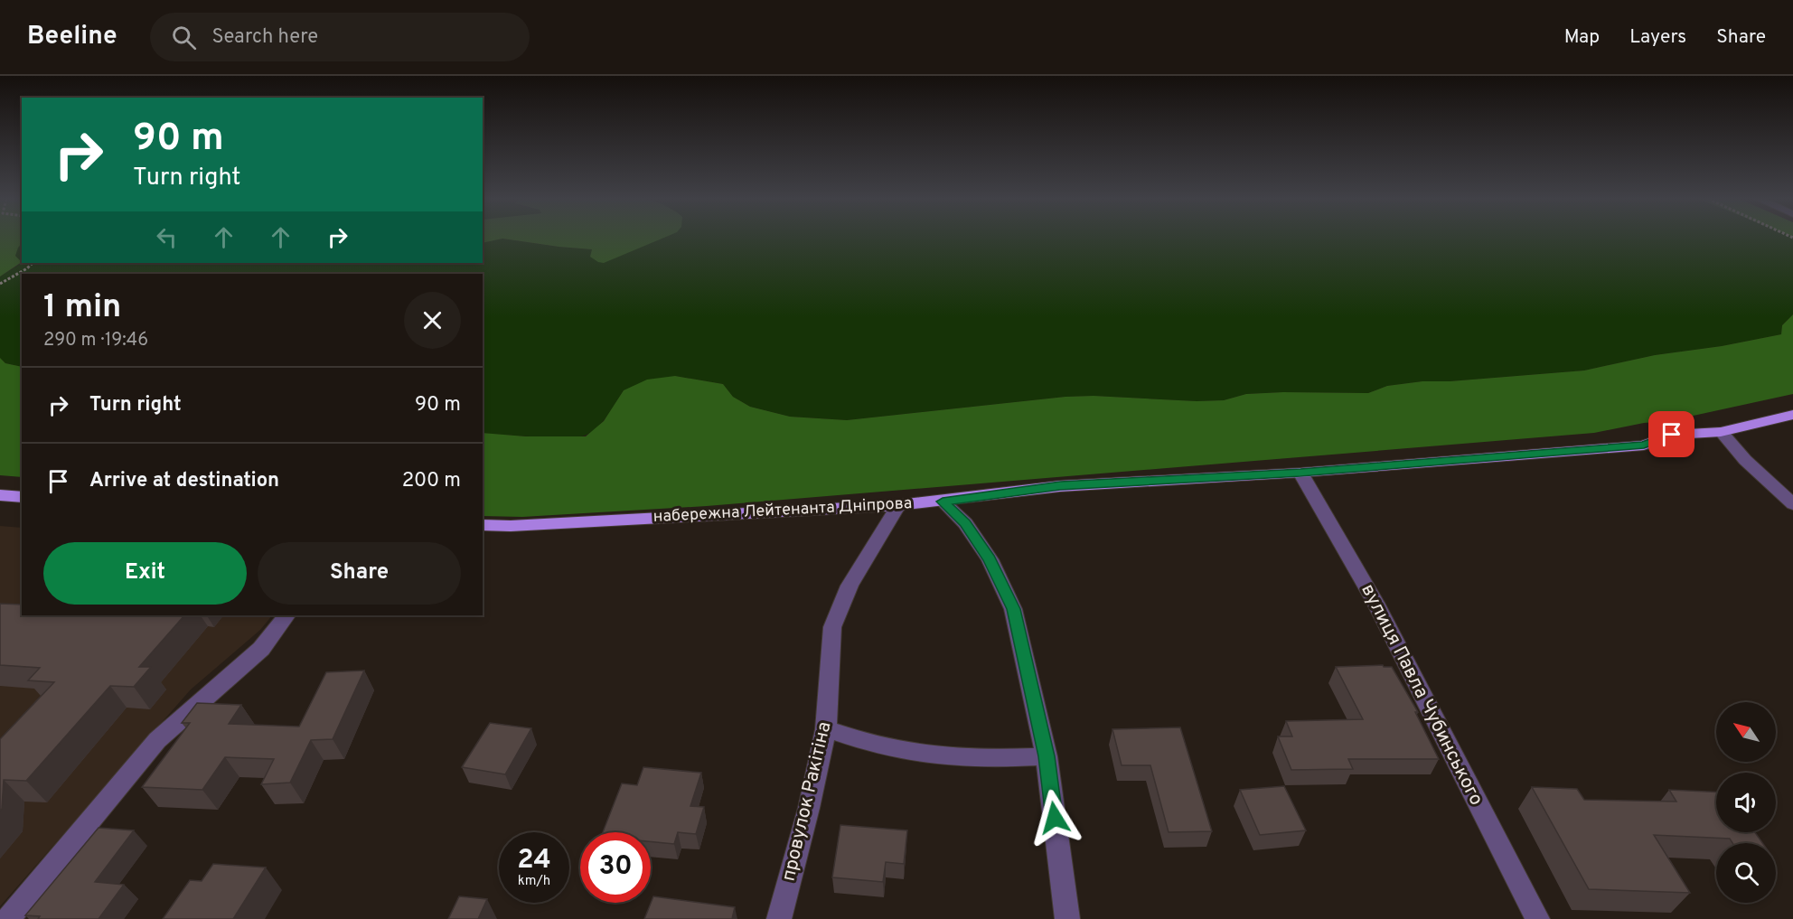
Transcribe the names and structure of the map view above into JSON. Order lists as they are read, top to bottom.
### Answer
{
  "streets": {
    "main road": ["набережна Лейтенанта Дніпрова"],
    "street": ["вулиця Павла Чубинського", "провулок Ракітіна"]
  },
  "crossings": [
    ["набережна Лейтенанта Дніпрова", "вулиця Павла Чубинського"],
    ["набережна Лейтенанта Дніпрова", "провулок Ракітіна"]
  ],
  "north": "top left",
  "page": {
    "header": "Beeline",
    "search": "Search here",
    "nav": ["Map", "Layers", "Share"],
    "turn": ["90 m", "Turn right"],
    "heading": ["1 min", "290 m · 19:46"],
    "list": [
      {
        "name": "Turn right",
        "value": "90 m"
      },
      {
        "name": "Arrive at destination",
        "value": "200 m"
      }
    ],
    "buttons": ["Exit", "Share"],
    "speed": "24 km/h",
    "limit": "30"
  }
}
